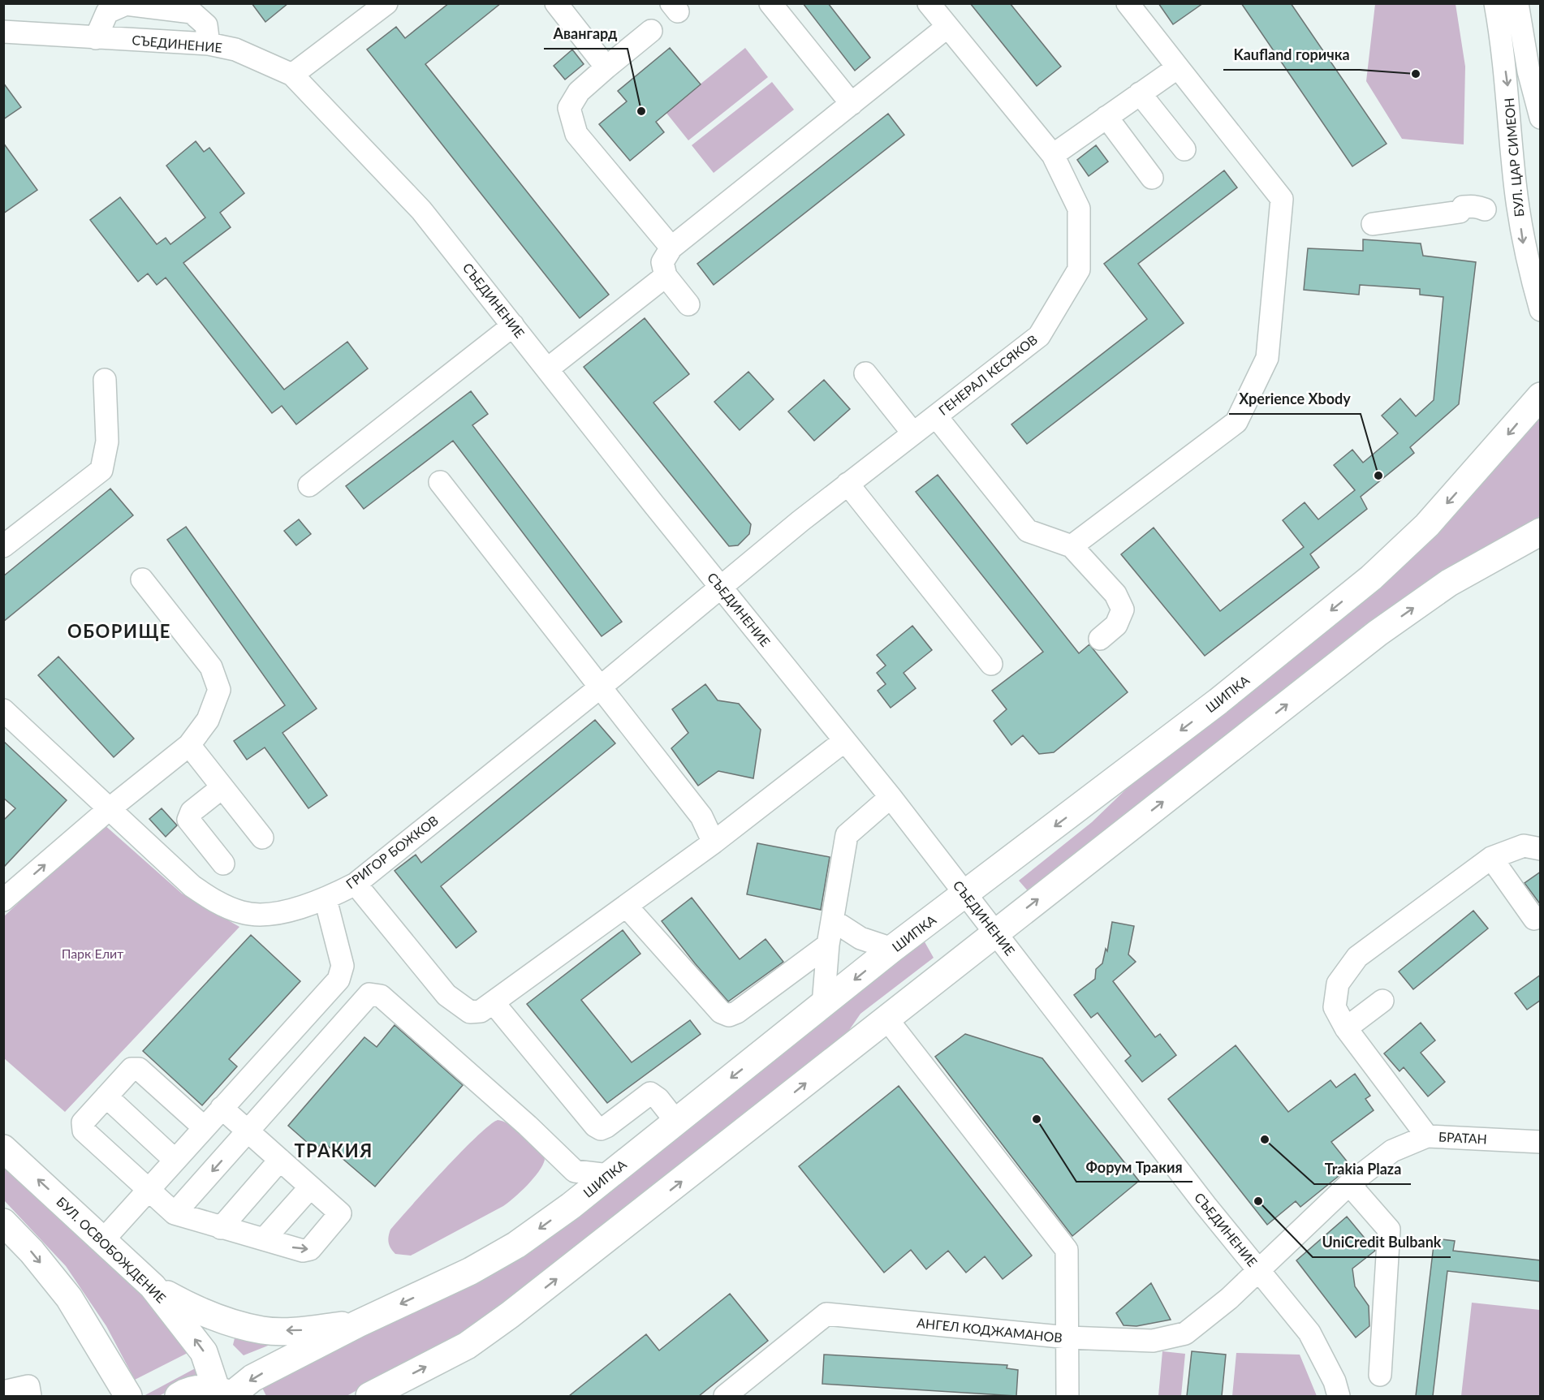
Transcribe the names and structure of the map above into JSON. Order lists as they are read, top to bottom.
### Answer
{
  "streets": {
    "main road": ["ШИПКА", "БУЛ. ОСВОБОЖДЕНИЕ"],
    "street": [
      "СЪЕДИНЕНИЕ",
      "БУЛ. ЦАР СИМЕОН",
      "ГЕНЕРАЛ КЕСЯКОВ",
      "ГРИГОР БОЖКОВ",
      "БРАТАН",
      "АНГЕЛ КОДЖАМАНОВ"
    ]
  },
  "crossings": [
    ["СЪЕДИНЕНИЕ", "ГЕНЕРАЛ КЕСЯКОВ"],
    ["СЪЕДИНЕНИЕ", "ШИПКА"],
    ["СЪЕДИНЕНИЕ", "ГРИГОР БОЖКОВ"],
    ["СЪЕДИНЕНИЕ", "БРАТАН"],
    ["СЪЕДИНЕНИЕ", "АНГЕЛ КОДЖАМАНОВ"],
    ["ГЕНЕРАЛ КЕСЯКОВ", "ГРИГОР БОЖКОВ"],
    ["ШИПКА", "БУЛ. ОСВОБОЖДЕНИЕ"],
    ["БРАТАН", "АНГЕЛ КОДЖАМАНОВ"]
  ],
  "districts": ["ОБОРИЩЕ", "ТРАКИЯ"],
  "parks": ["Парк Елит"],
  "places": [
    "Kaufland горичка",
    "Авангард",
    "Xperience Xbody",
    "Форум Тракия",
    "Trakia Plaza",
    "UniCredit Bulbank"
  ]
}
